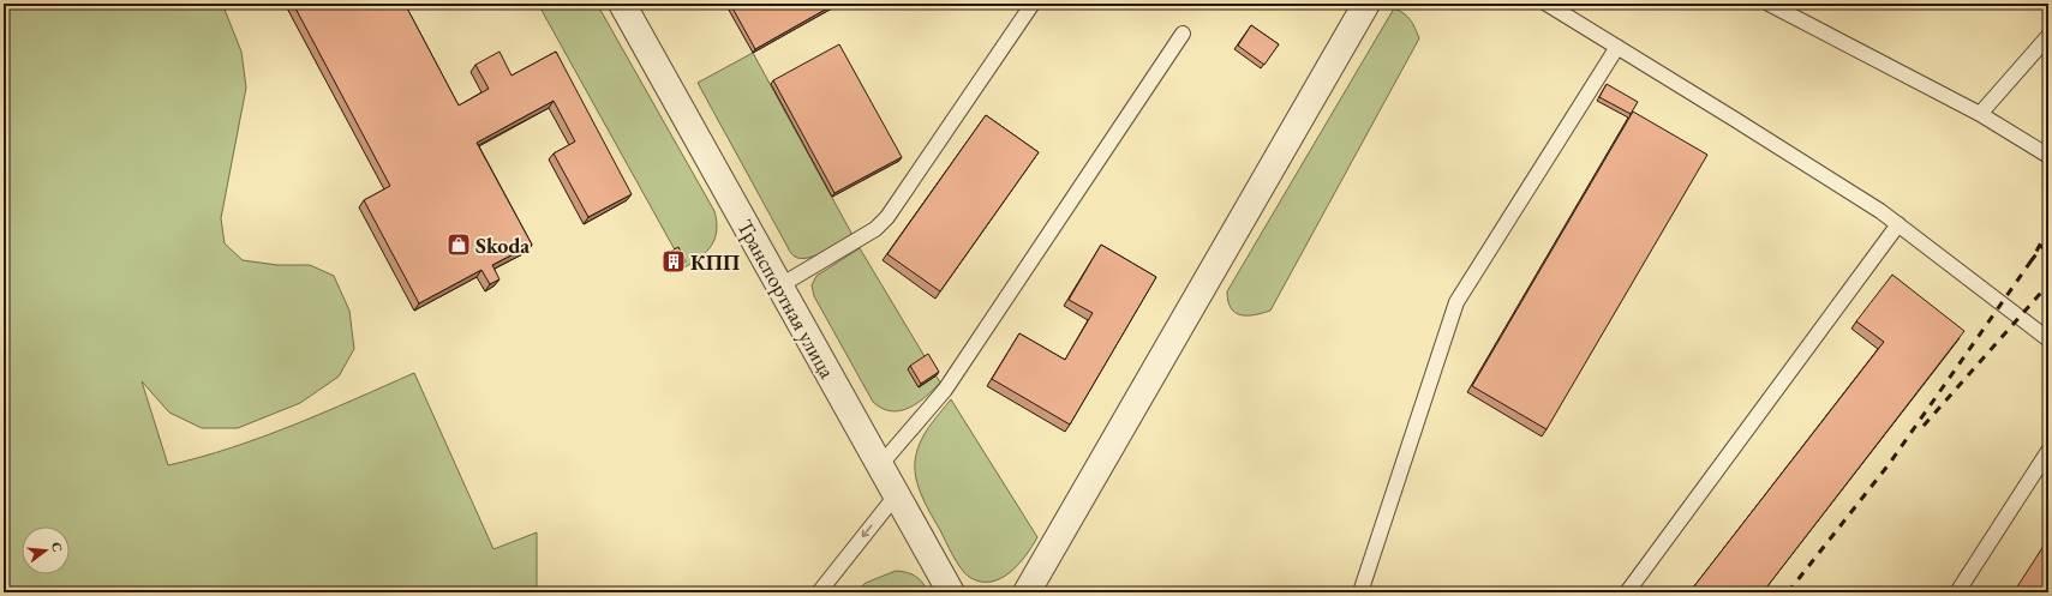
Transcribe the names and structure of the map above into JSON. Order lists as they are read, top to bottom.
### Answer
{
  "streets": {
    "street": ["Транспортная улица"]
  },
  "places": {
    "shop": ["Skoda"],
    "building": ["КПП"]
  },
  "north": "right"
}
